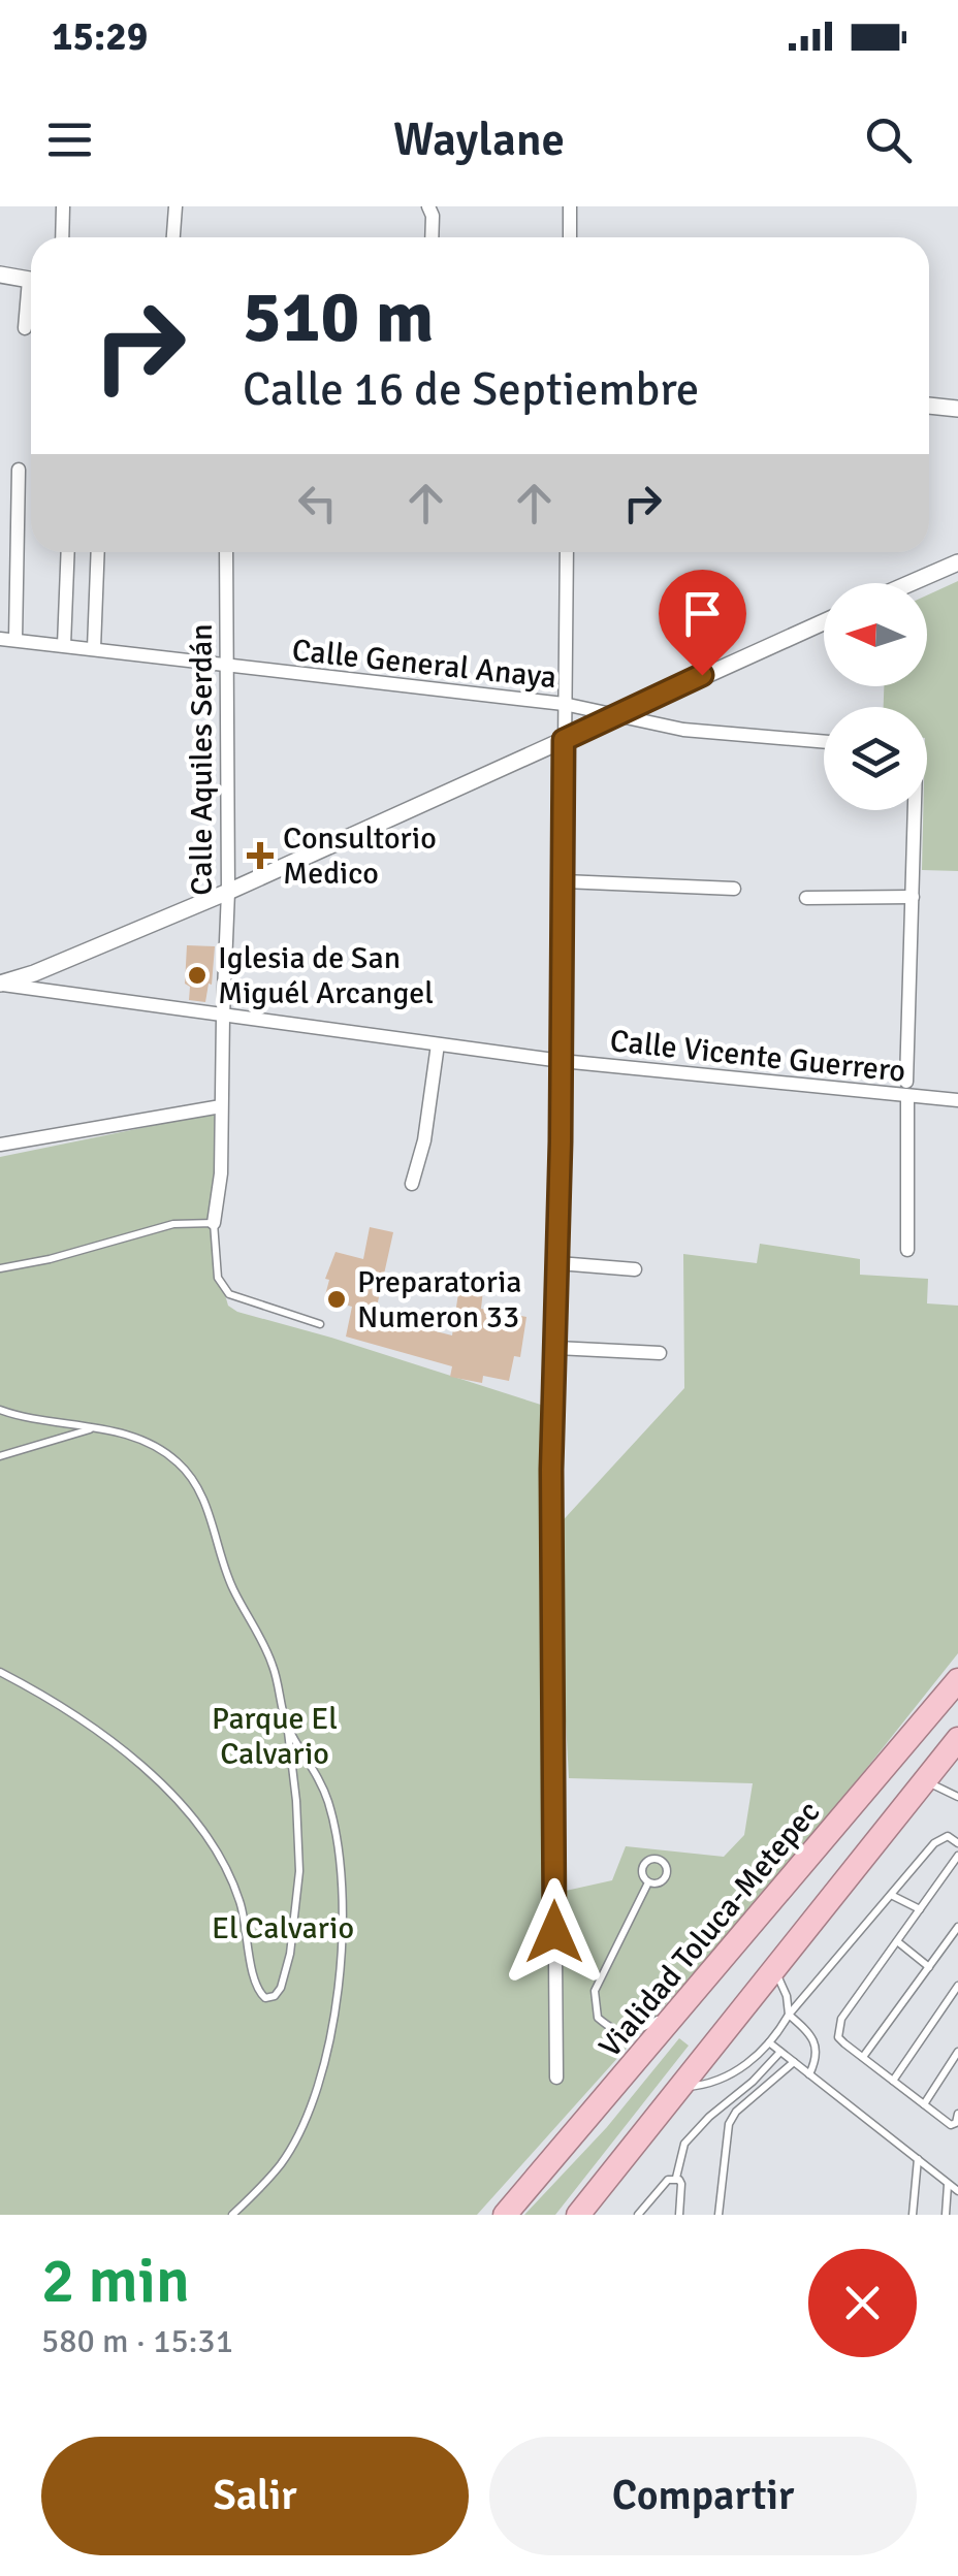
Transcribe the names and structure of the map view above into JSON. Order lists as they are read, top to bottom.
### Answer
{
  "streets": {
    "highway": ["Vialidad Toluca-Metepec"],
    "street": ["Calle General Anaya", "Calle Aquiles Serdán", "Calle Vicente Guerrero"]
  },
  "crossings": [
    ["Calle General Anaya", "Calle Aquiles Serdán"],
    ["Calle Aquiles Serdán", "Calle Vicente Guerrero"]
  ],
  "parks": ["Parque El Calvario", "El Calvario"],
  "places": {
    "health": ["Consultorio Medico"],
    "other": ["Iglesia de San Miguél Arcangel", "Preparatoria Numeron 33"]
  },
  "north": "left",
  "page": {
    "status": "15:29",
    "header": "Waylane",
    "turn": ["510 m", "Calle 16 de Septiembre"],
    "heading": ["2 min", "580 m · 15:31"],
    "buttons": ["Salir", "Compartir"]
  }
}
